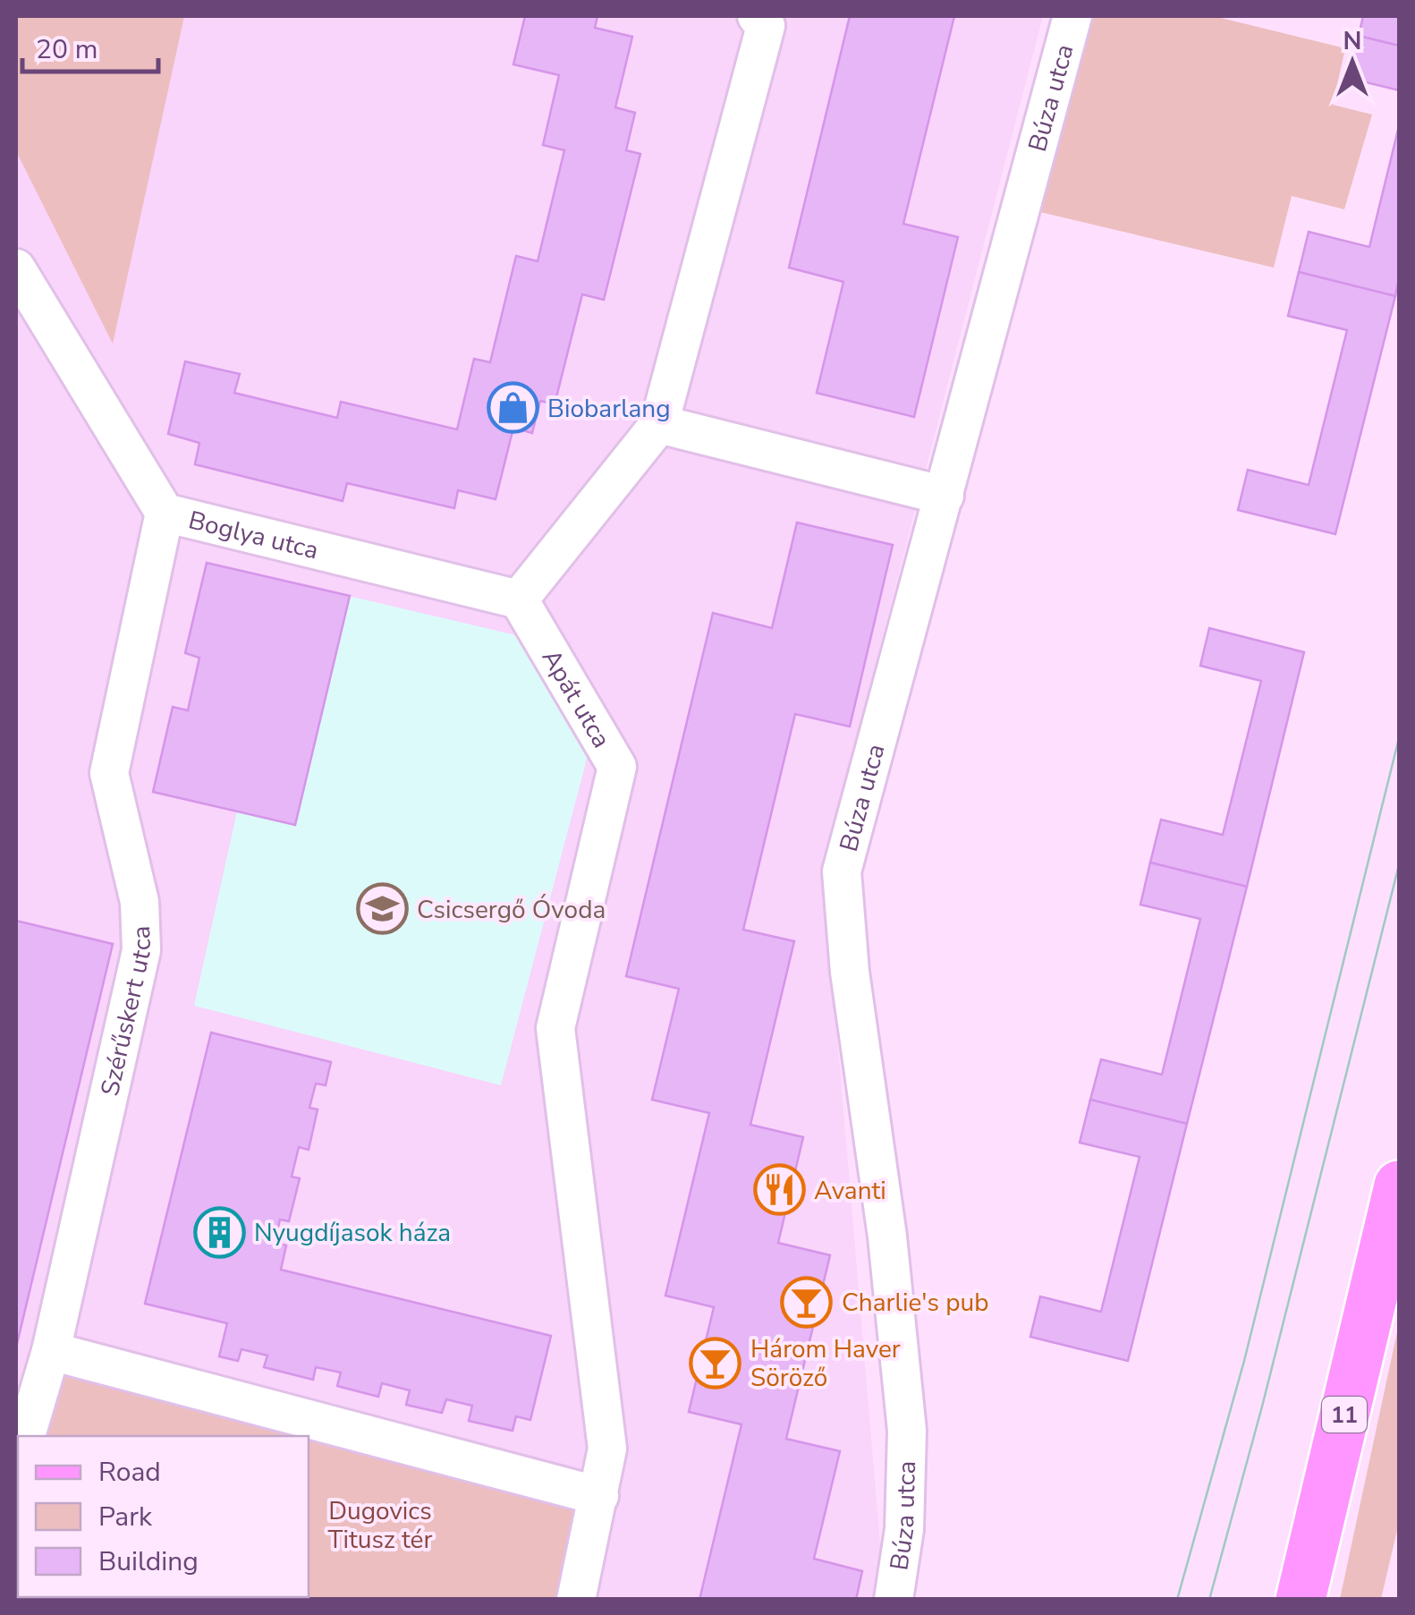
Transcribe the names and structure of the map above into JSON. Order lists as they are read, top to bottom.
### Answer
{
  "streets": {
    "main road": ["11"],
    "street": [
      "Búza utca",
      "Boglya utca",
      "Apát utca",
      "Szérűskert utca"
    ]
  },
  "crossings": [
    ["Boglya utca", "Apát utca"],
    ["Boglya utca", "Szérűskert utca"]
  ],
  "parks": ["Dugovics Titusz tér"],
  "places": {
    "shop": ["Biobarlang"],
    "school or university": ["Csicsergő Óvoda"],
    "restaurant": ["Avanti"],
    "building": ["Nyugdíjasok háza"],
    "bar": ["Charlie's pub", "Három Haver Söröző"]
  },
  "legend": ["Road", "Park", "Building"],
  "scale_bar": "20 m",
  "north": "top"
}
